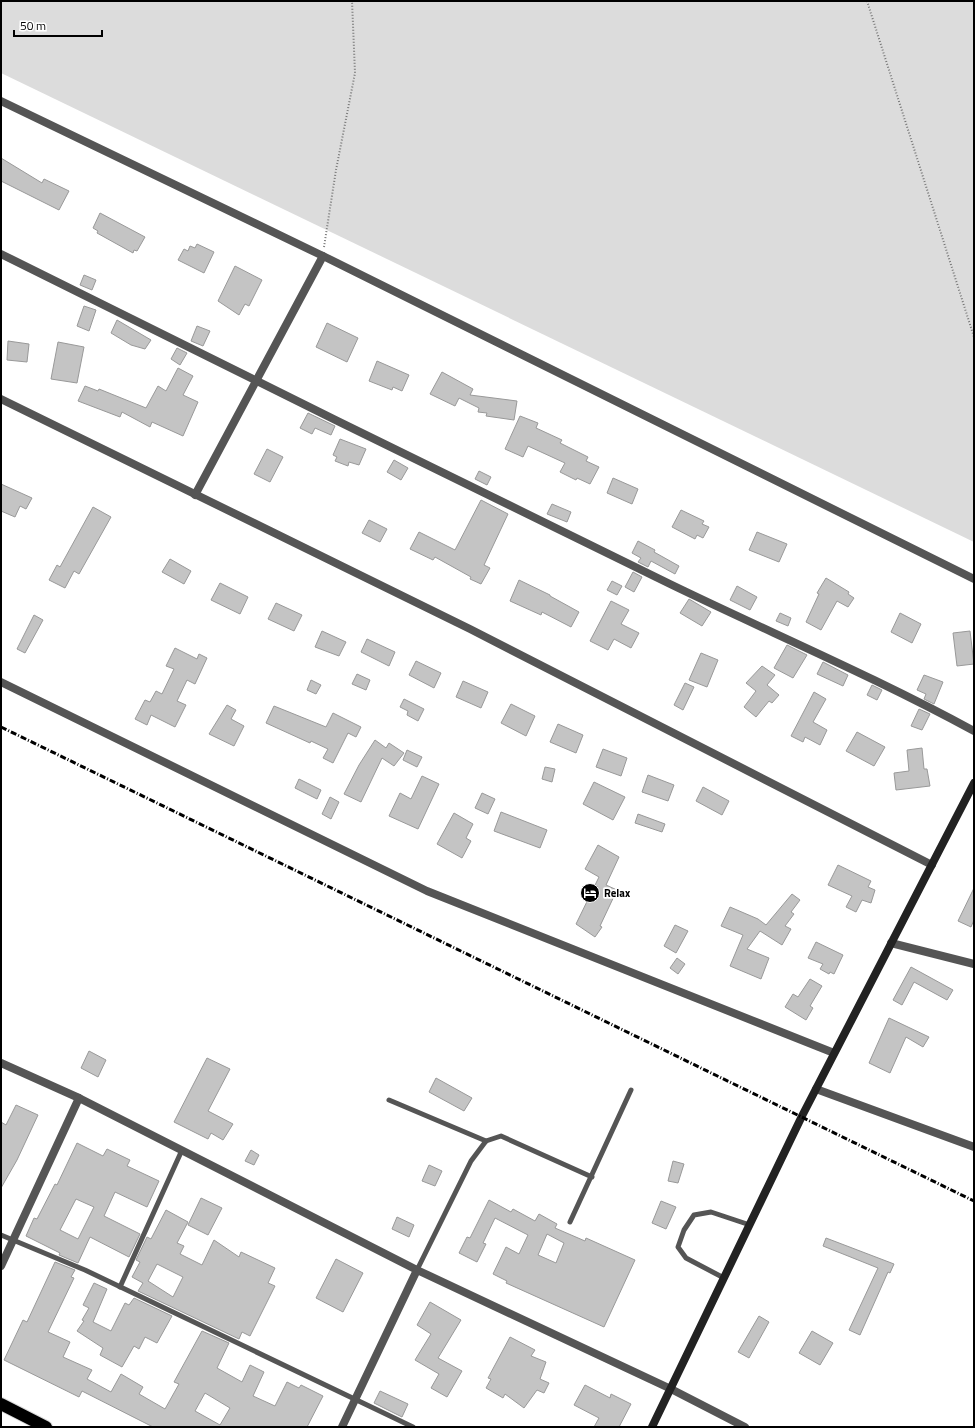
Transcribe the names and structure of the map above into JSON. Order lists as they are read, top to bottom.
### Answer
{
  "places": {
    "hotel": ["Relax"]
  },
  "scale_bar": "50 m"
}
